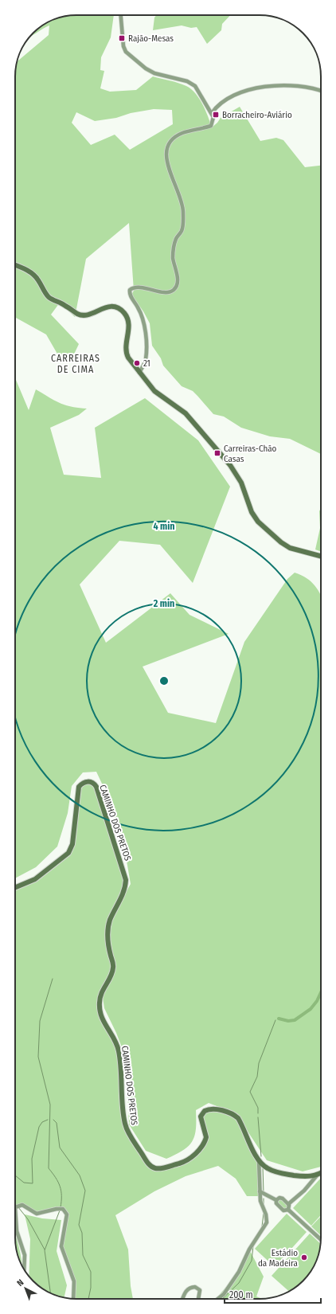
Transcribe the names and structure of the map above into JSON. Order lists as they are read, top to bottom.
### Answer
{
  "streets": {
    "main road": ["CAMINHO DOS PRETOS"]
  },
  "districts": ["CARREIRAS DE CIMA"],
  "places": {
    "transit": ["Rajão-Mesas", "Borracheiro-Aviário", "Carreiras-Chão Casas"],
    "other": ["21", "Estádio da Madeira"]
  },
  "scale_bar": "200 m",
  "north": "top left",
  "rings": ["4 min", "2 min"]
}
